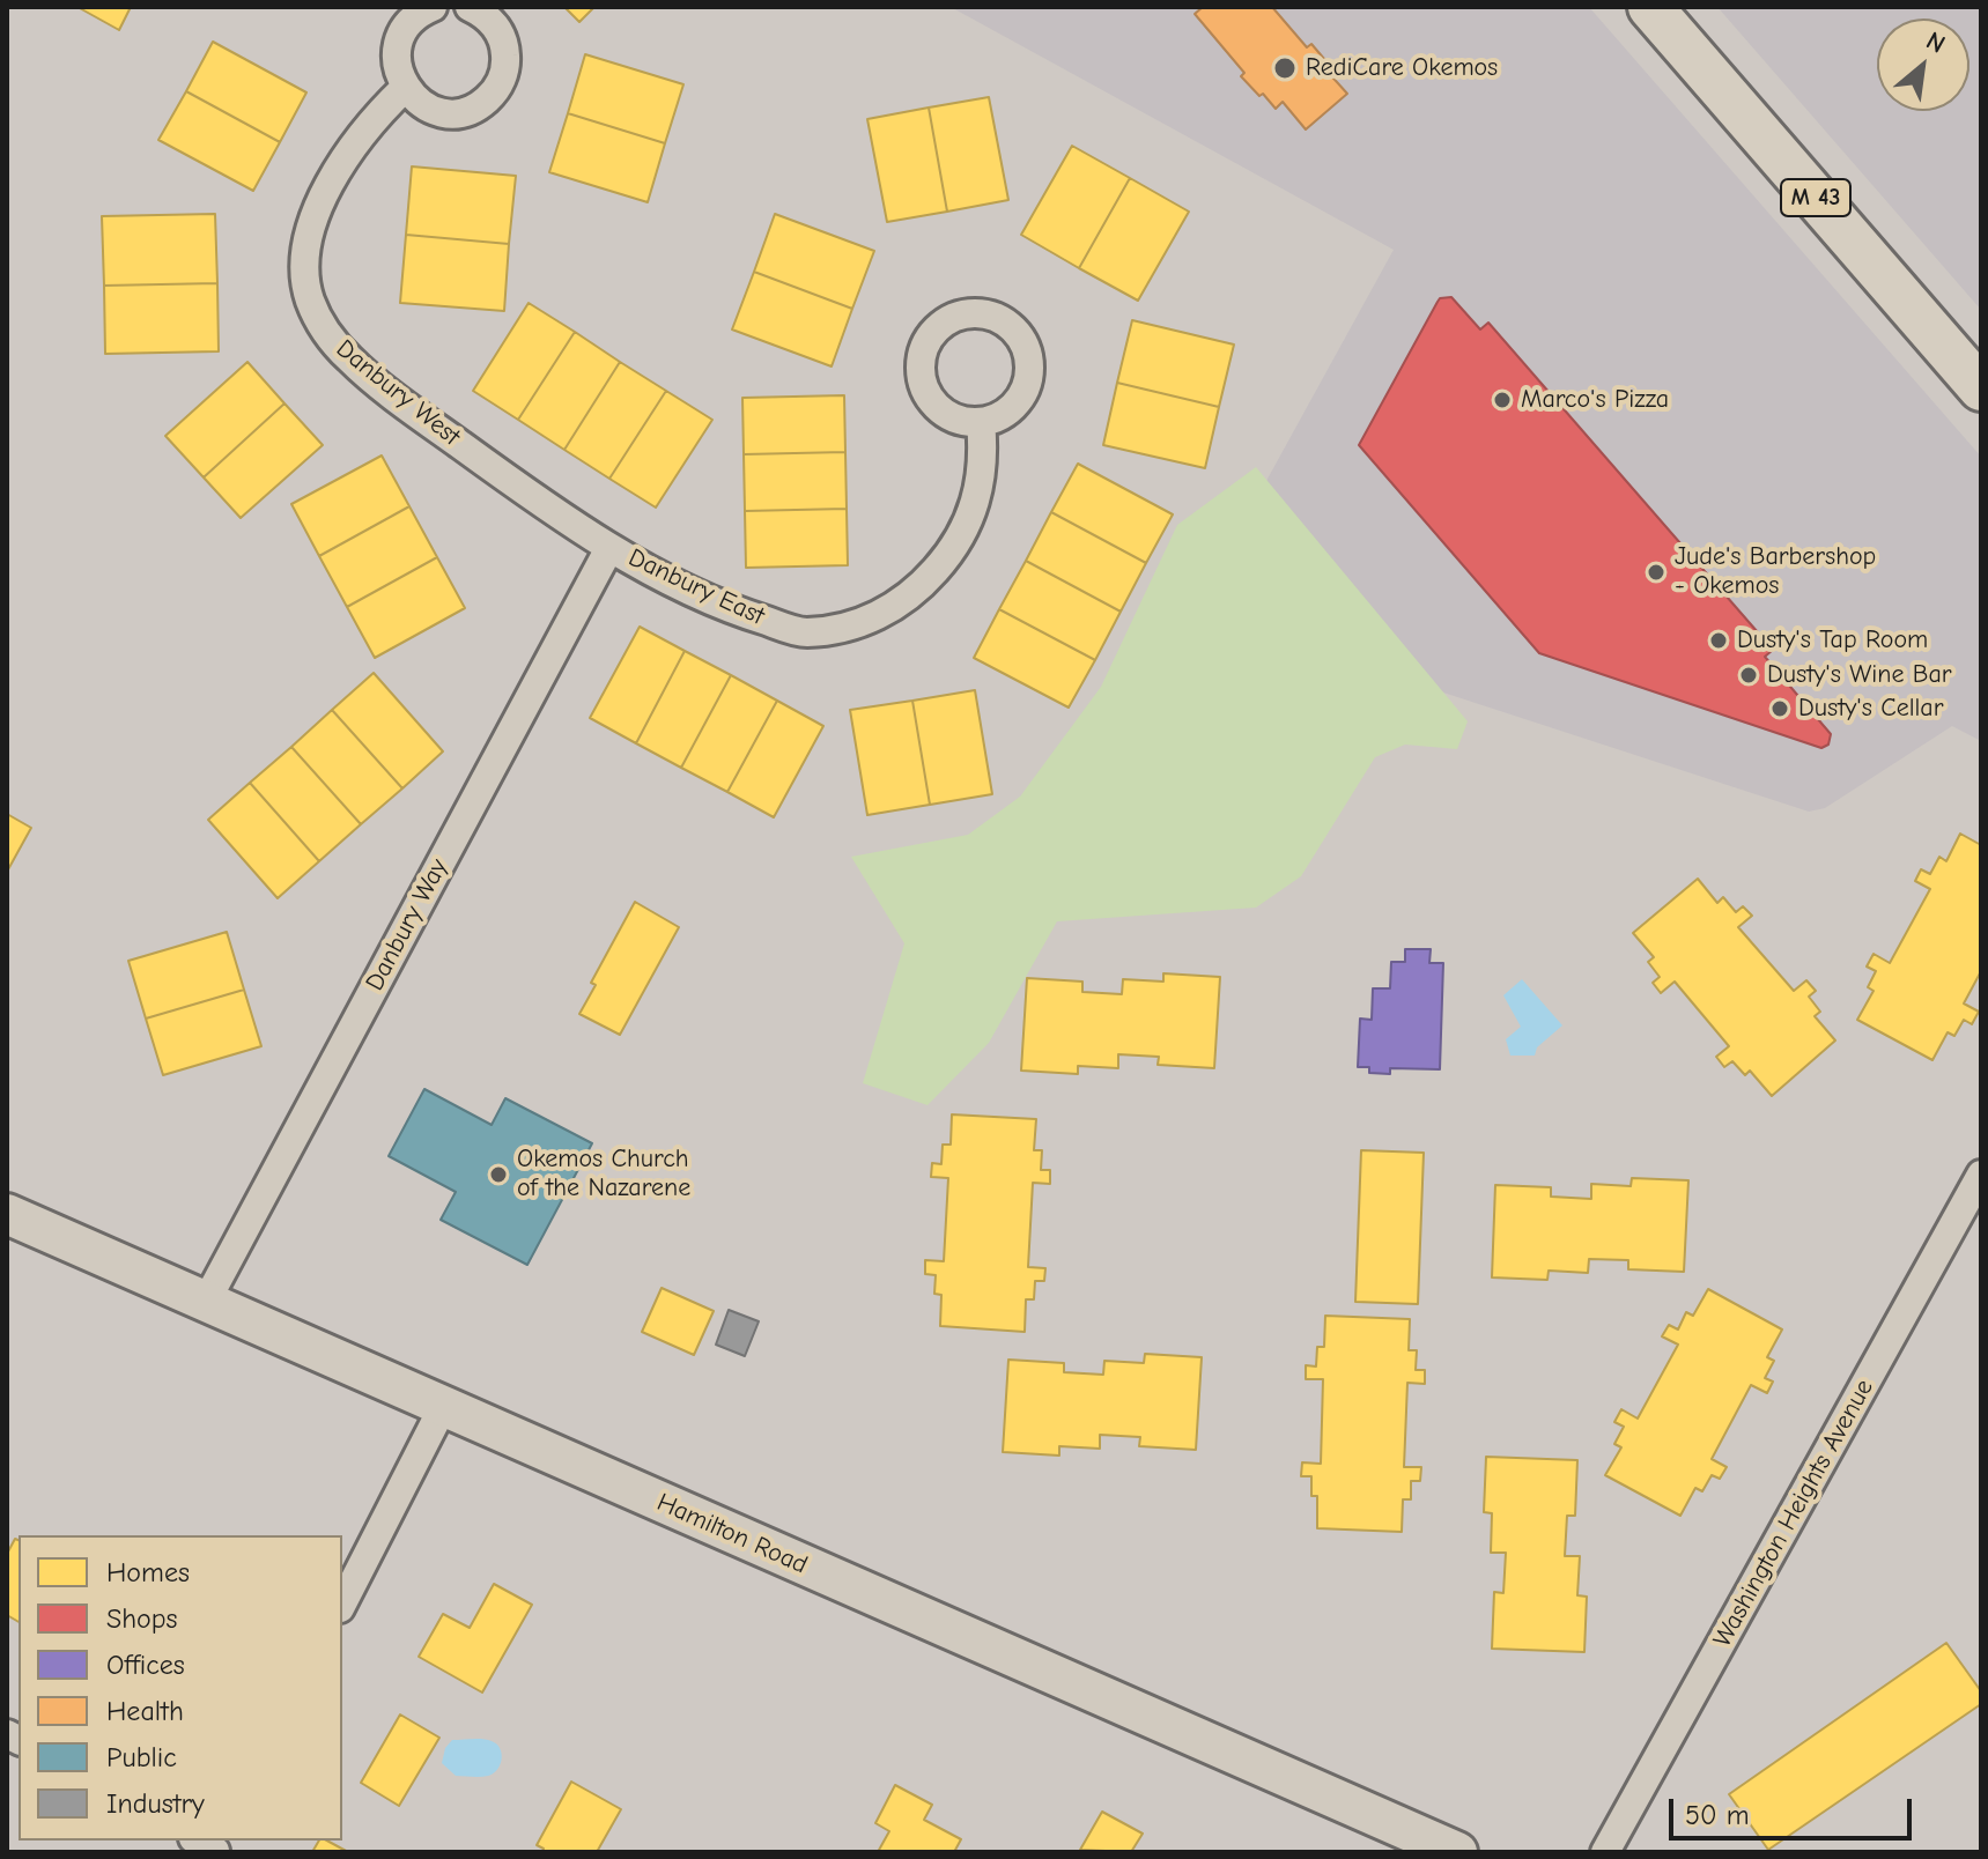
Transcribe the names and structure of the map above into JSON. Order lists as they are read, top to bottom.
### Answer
{
  "streets": {
    "main road": ["M 43"],
    "street": [
      "Danbury West",
      "Danbury East",
      "Danbury Way",
      "Washington Heights Avenue",
      "Hamilton Road"
    ]
  },
  "crossings": [
    ["Danbury West", "Danbury East"],
    ["Danbury West", "Danbury Way"],
    ["Danbury East", "Danbury Way"],
    ["Danbury Way", "Hamilton Road"]
  ],
  "places": [
    "RediCare Okemos",
    "Marco's Pizza",
    "Jude's Barbershop - Okemos",
    "Dusty's Tap Room",
    "Dusty's Wine Bar",
    "Dusty's Cellar",
    "Okemos Church of the Nazarene"
  ],
  "legend": [
    "Homes",
    "Shops",
    "Offices",
    "Health",
    "Public",
    "Industry"
  ],
  "scale_bar": "50 m",
  "north": "top right"
}
